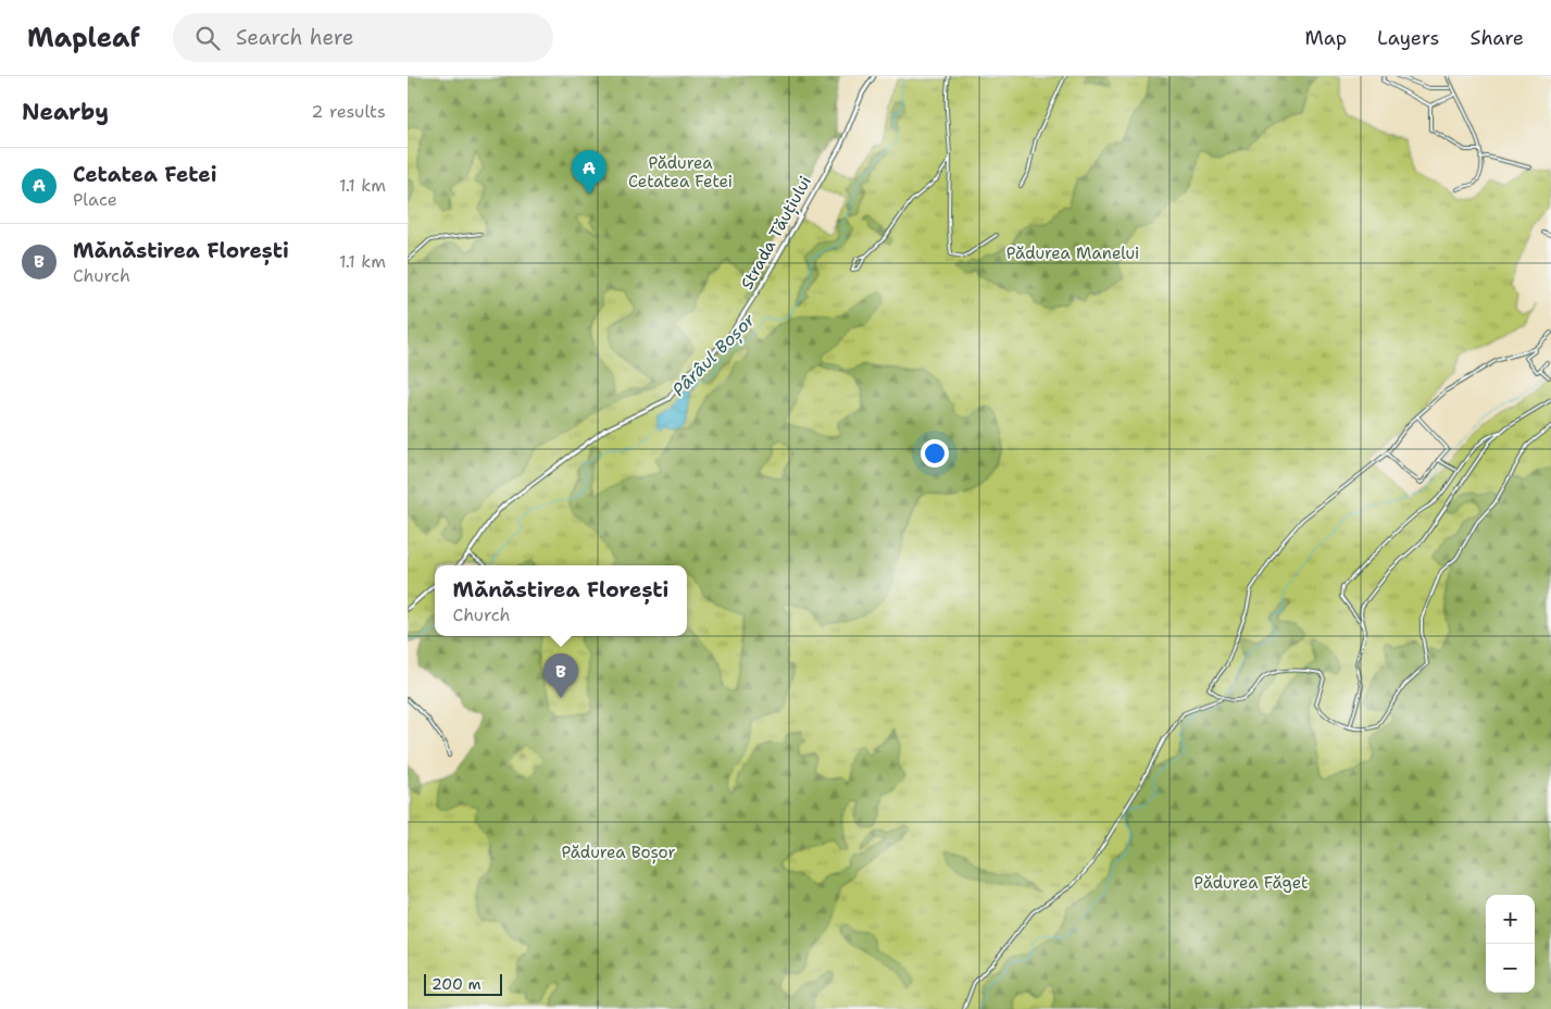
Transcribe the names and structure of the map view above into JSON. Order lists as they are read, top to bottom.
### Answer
{
  "streets": {
    "main road": ["Strada Tăuțiului"]
  },
  "water": ["Pârâul Boșor"],
  "parks": [
    "Pădurea Cetatea Fetei",
    "Pădurea Manelui",
    "Pădurea Boșor",
    "Pădurea Făget"
  ],
  "scale_bar": "200 m",
  "page": {
    "header": "Mapleaf",
    "search": "Search here",
    "nav": ["Map", "Layers", "Share"],
    "heading": ["Nearby", "2 results"],
    "list": [
      {
        "mark": "A",
        "name": "Cetatea Fetei",
        "note": "Place",
        "value": "1.1 km"
      },
      {
        "mark": "B",
        "name": "Mănăstirea Florești",
        "note": "Church",
        "value": "1.1 km"
      }
    ],
    "pins": ["A", "B"],
    "popup": ["Mănăstirea Florești", "Church"],
    "map_buttons": ["+", "−"],
    "scale": "200 m"
  }
}
